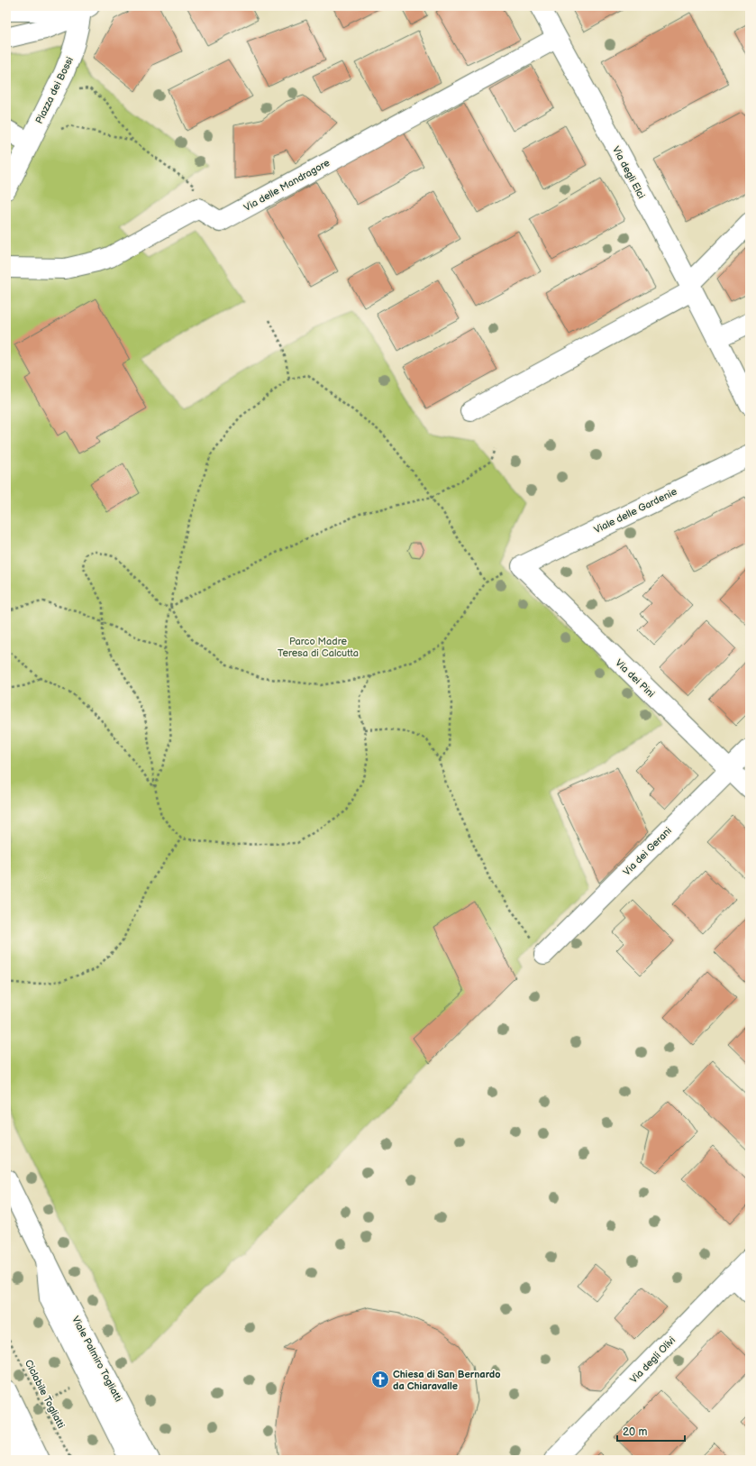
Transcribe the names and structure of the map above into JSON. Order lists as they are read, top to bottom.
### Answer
{
  "streets": {
    "street": [
      "Piazza dei Bossi",
      "Via degli Elci",
      "Via delle Mandragore",
      "Viale delle Gardenie",
      "Via dei Pini",
      "Via dei Gerani",
      "Viale Palmiro Togliatti",
      "Via degli Olivi"
    ],
    "path": ["Ciclabile Togliatti"]
  },
  "crossings": [
    ["Via degli Elci", "Via delle Mandragore"],
    ["Viale delle Gardenie", "Via dei Pini"],
    ["Via dei Pini", "Via dei Gerani"]
  ],
  "parks": ["Parco Madre Teresa di Calcutta"],
  "places": {
    "church": ["Chiesa di San Bernardo da Chiaravalle"]
  },
  "scale_bar": "20 m"
}
